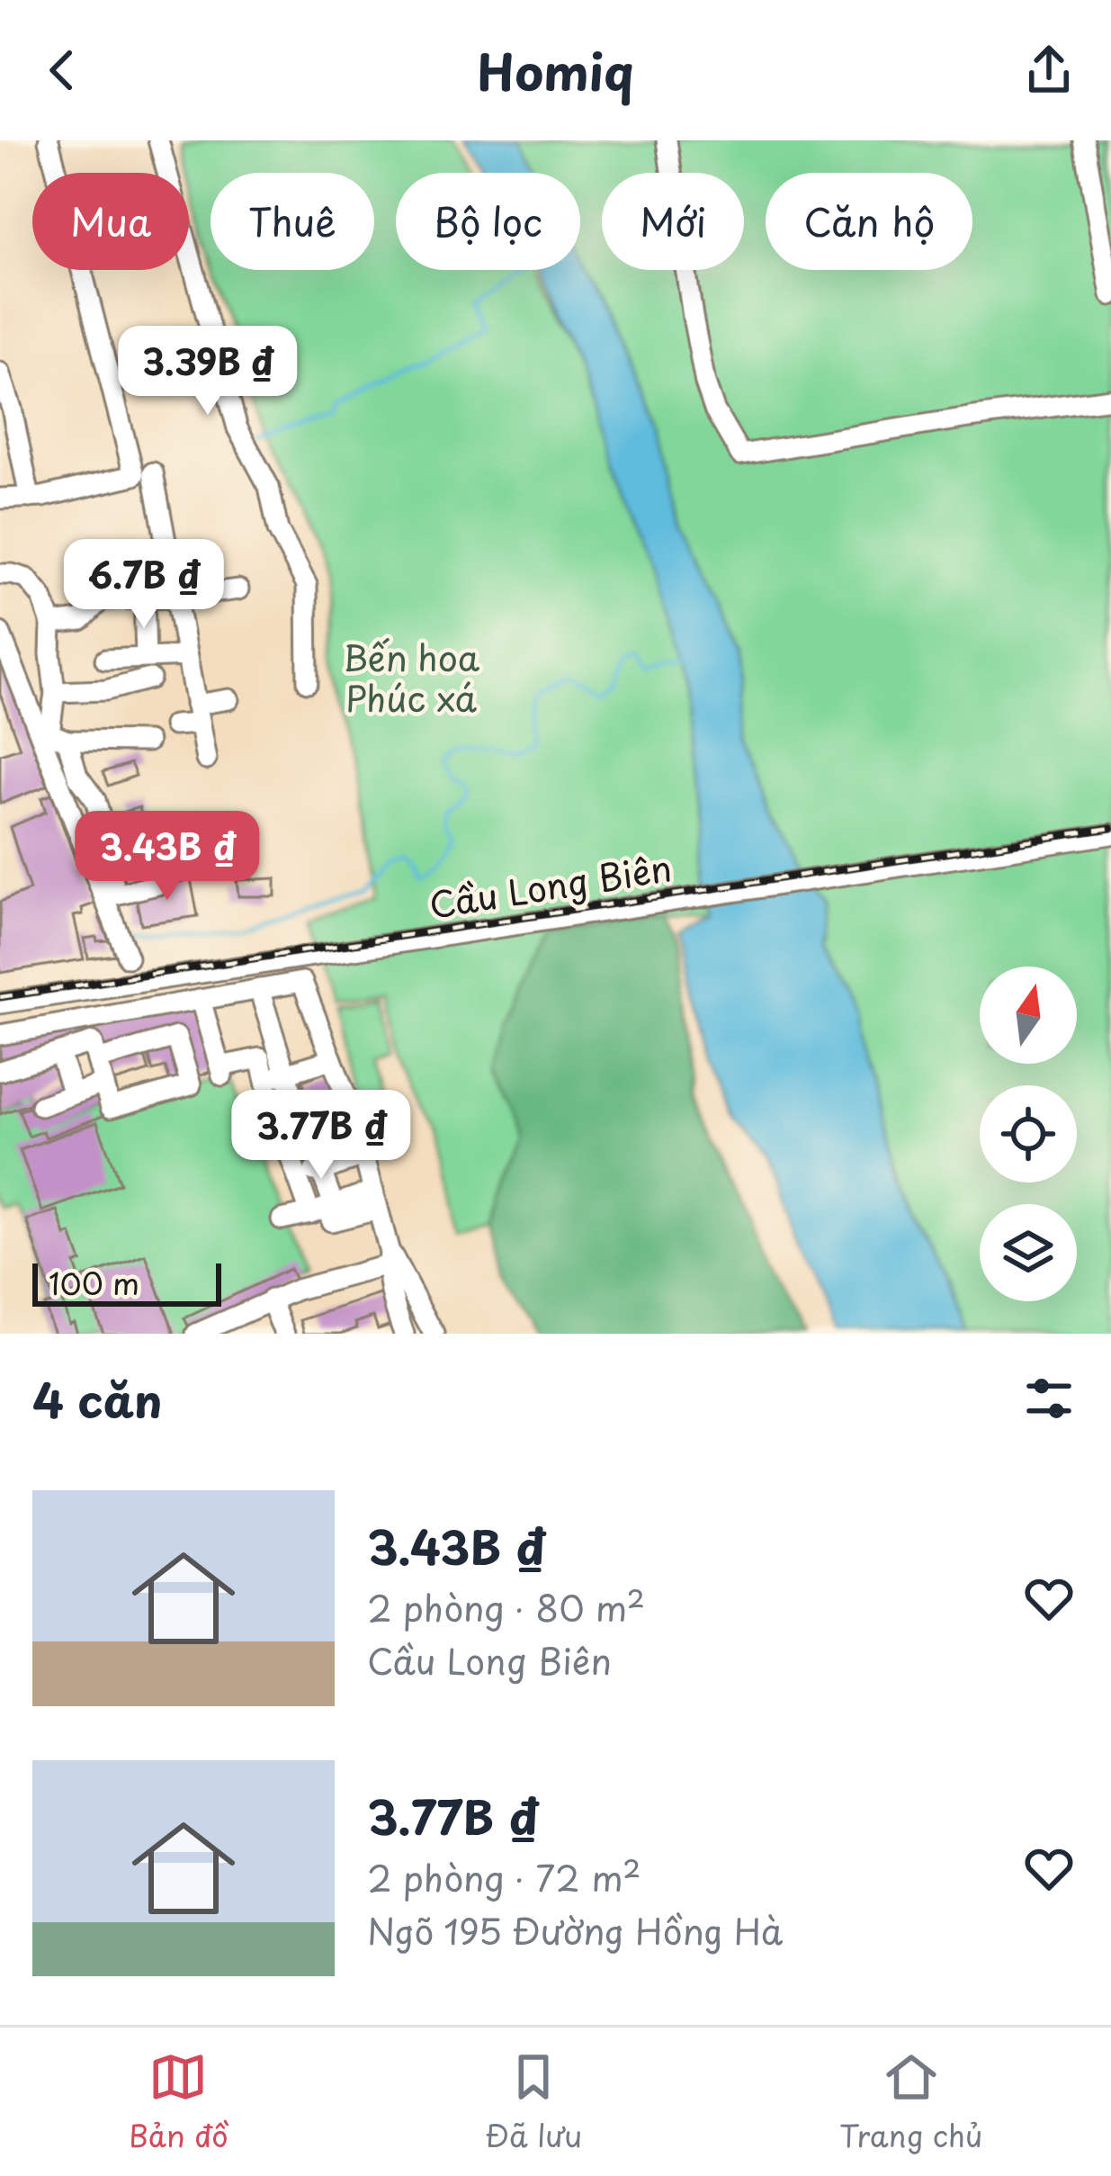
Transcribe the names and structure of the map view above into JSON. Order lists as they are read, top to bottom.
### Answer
{
  "streets": {
    "street": ["Cầu Long Biên"]
  },
  "parks": ["Bến hoa Phúc xá"],
  "scale_bar": "100 m",
  "north": "top",
  "page": {
    "header": "Homiq",
    "chip": [
      "Mua",
      "Thuê",
      "Bộ lọc",
      "Mới",
      "Căn hộ"
    ],
    "price": [
      "3.39B ₫",
      "6.7B ₫",
      "3.43B ₫",
      "3.77B ₫"
    ],
    "scale": "100 m",
    "heading": "4 căn",
    "list": [
      {
        "name": "3.43B ₫",
        "note": "2 phòng · 80 m² · Cầu Long Biên"
      },
      {
        "name": "3.77B ₫",
        "note": "2 phòng · 72 m² · Ngõ 195 Đường Hồng Hà"
      }
    ],
    "tabs": ["Bản đồ", "Đã lưu", "Trang chủ"]
  }
}
